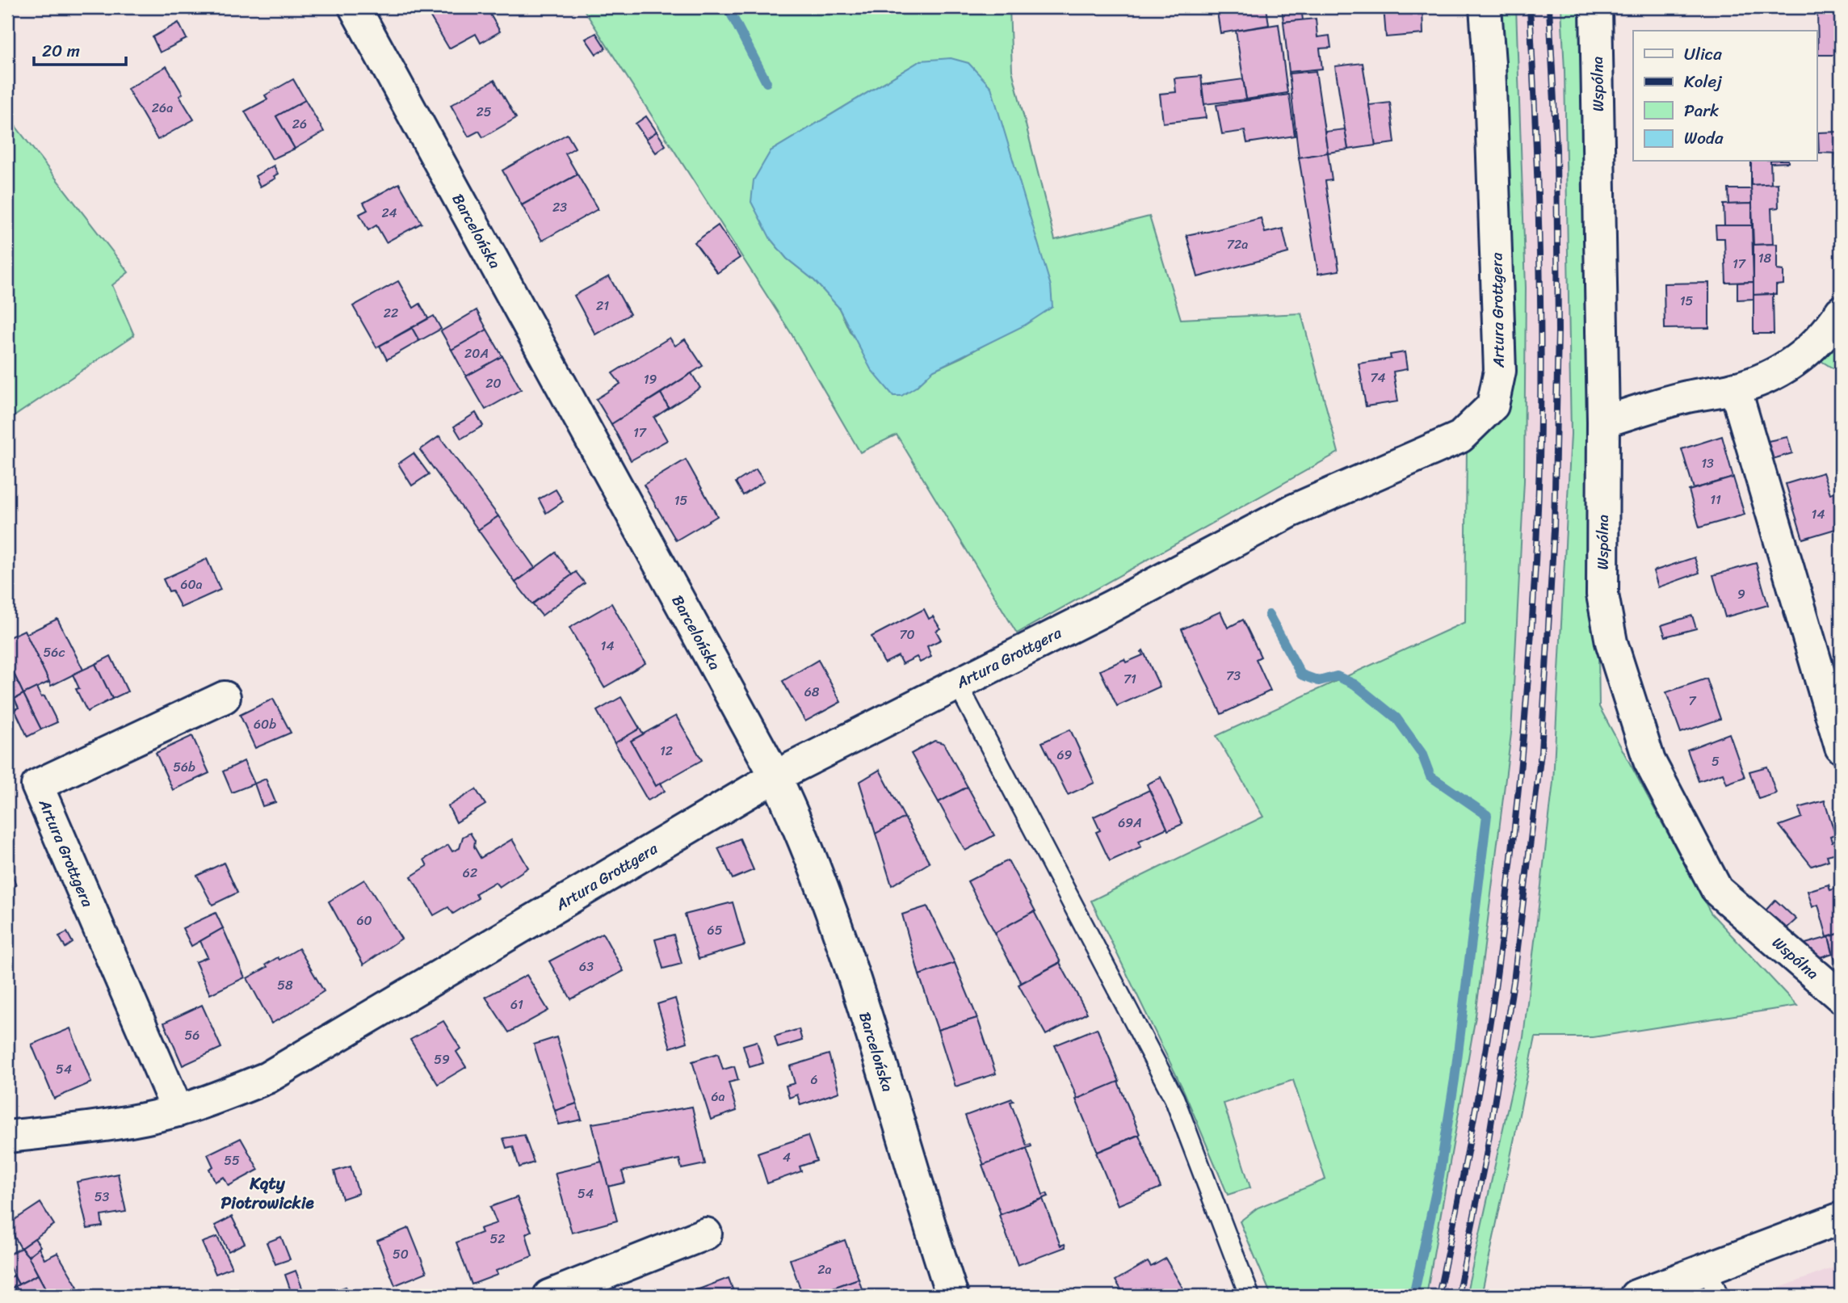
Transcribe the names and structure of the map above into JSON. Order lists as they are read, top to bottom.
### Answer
{
  "streets": {
    "street": ["Wspólna", "Barcelońska", "Artura Grottgera"]
  },
  "crossings": [
    ["Barcelońska", "Artura Grottgera"]
  ],
  "districts": ["Kąty Piotrowickie"],
  "house_numbers": [
    "26a",
    "25",
    "26",
    "23",
    "24",
    "72a",
    "18",
    "17",
    "15",
    "21",
    "22",
    "20A",
    "74",
    "19",
    "20",
    "17",
    "13",
    "11",
    "15",
    "14",
    "60a",
    "9",
    "70",
    "14",
    "56c",
    "73",
    "71",
    "68",
    "7",
    "60b",
    "12",
    "69",
    "5",
    "56b",
    "69A",
    "62",
    "60",
    "65",
    "63",
    "58",
    "61",
    "56",
    "59",
    "54",
    "6",
    "6a",
    "4",
    "55",
    "54",
    "53",
    "52",
    "50",
    "2a"
  ],
  "legend": [
    "Ulica",
    "Kolej",
    "Park",
    "Woda"
  ],
  "scale_bar": "20 m"
}
